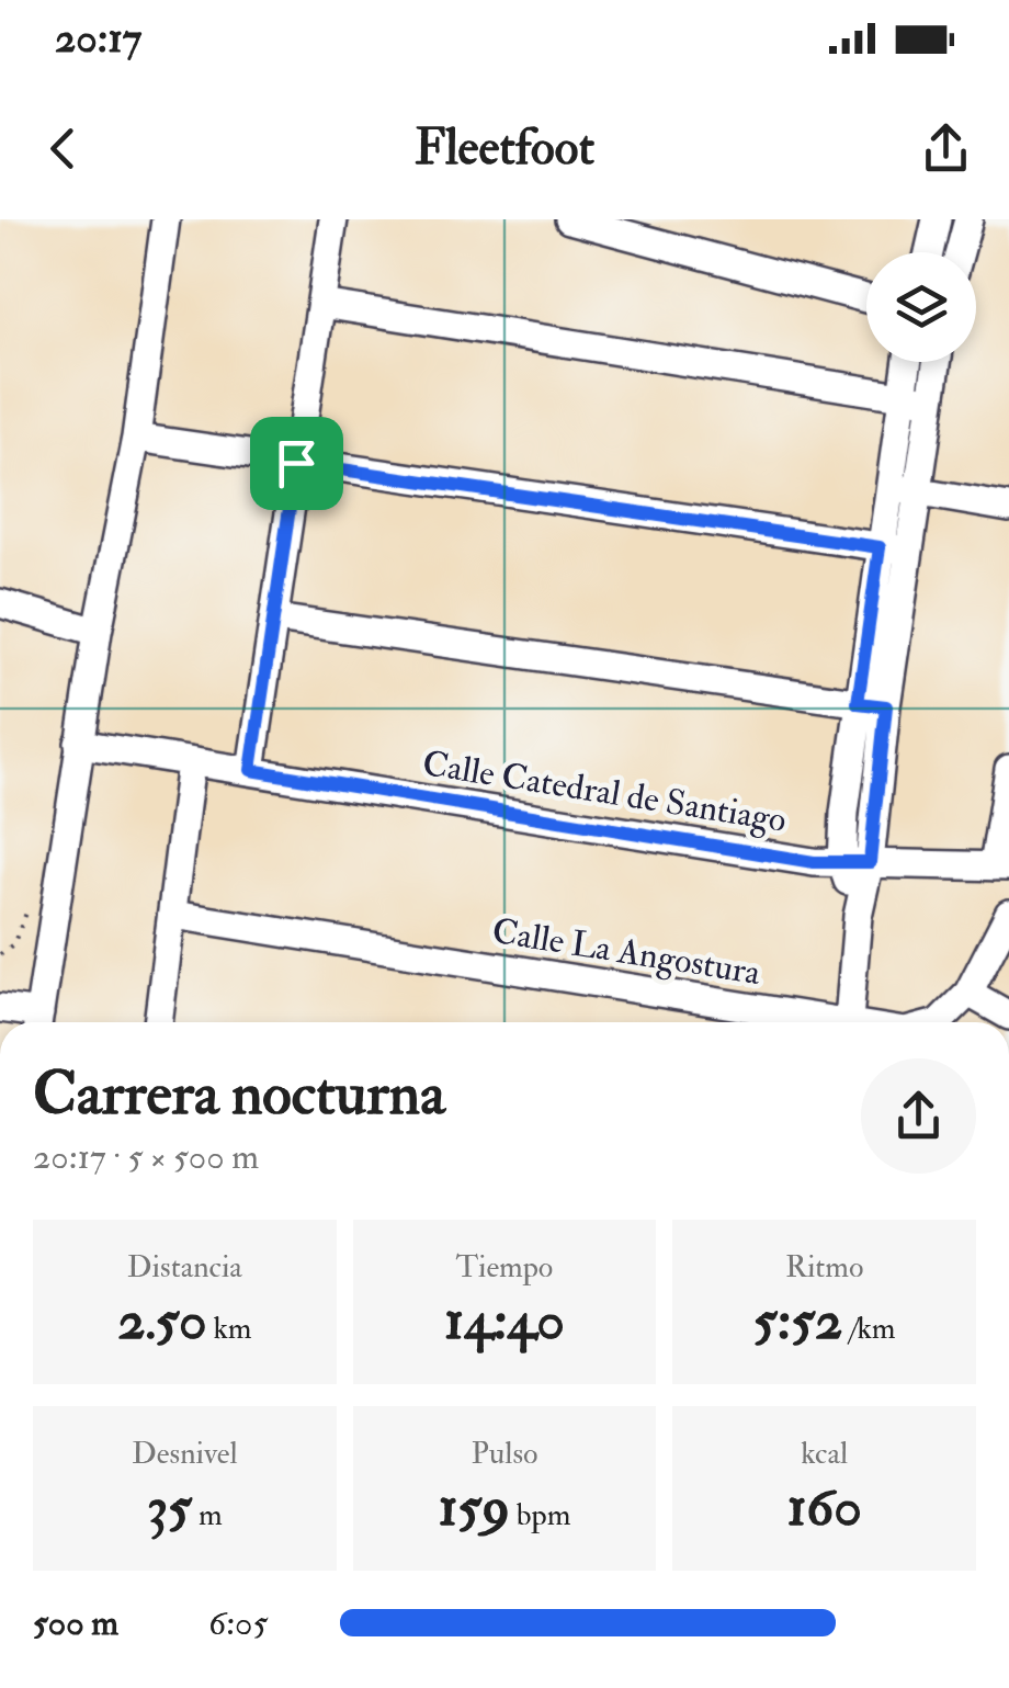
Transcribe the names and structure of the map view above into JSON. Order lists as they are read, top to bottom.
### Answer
{
  "streets": {
    "street": ["Calle Catedral de Santiago", "Calle La Angostura"]
  },
  "page": {
    "status": "20:17",
    "header": "Fleetfoot",
    "heading": ["Carrera nocturna", "20:17 · 5 × 500 m"],
    "stats": [
      ["Distancia", "2.50 km"],
      ["Tiempo", "14:40"],
      ["Ritmo", "5:52 /km"],
      ["Desnivel", "35 m"],
      ["Pulso", "159 bpm"],
      ["kcal", "160"]
    ],
    "list": [
      {
        "name": "500 m",
        "note": "6:05"
      }
    ]
  }
}
